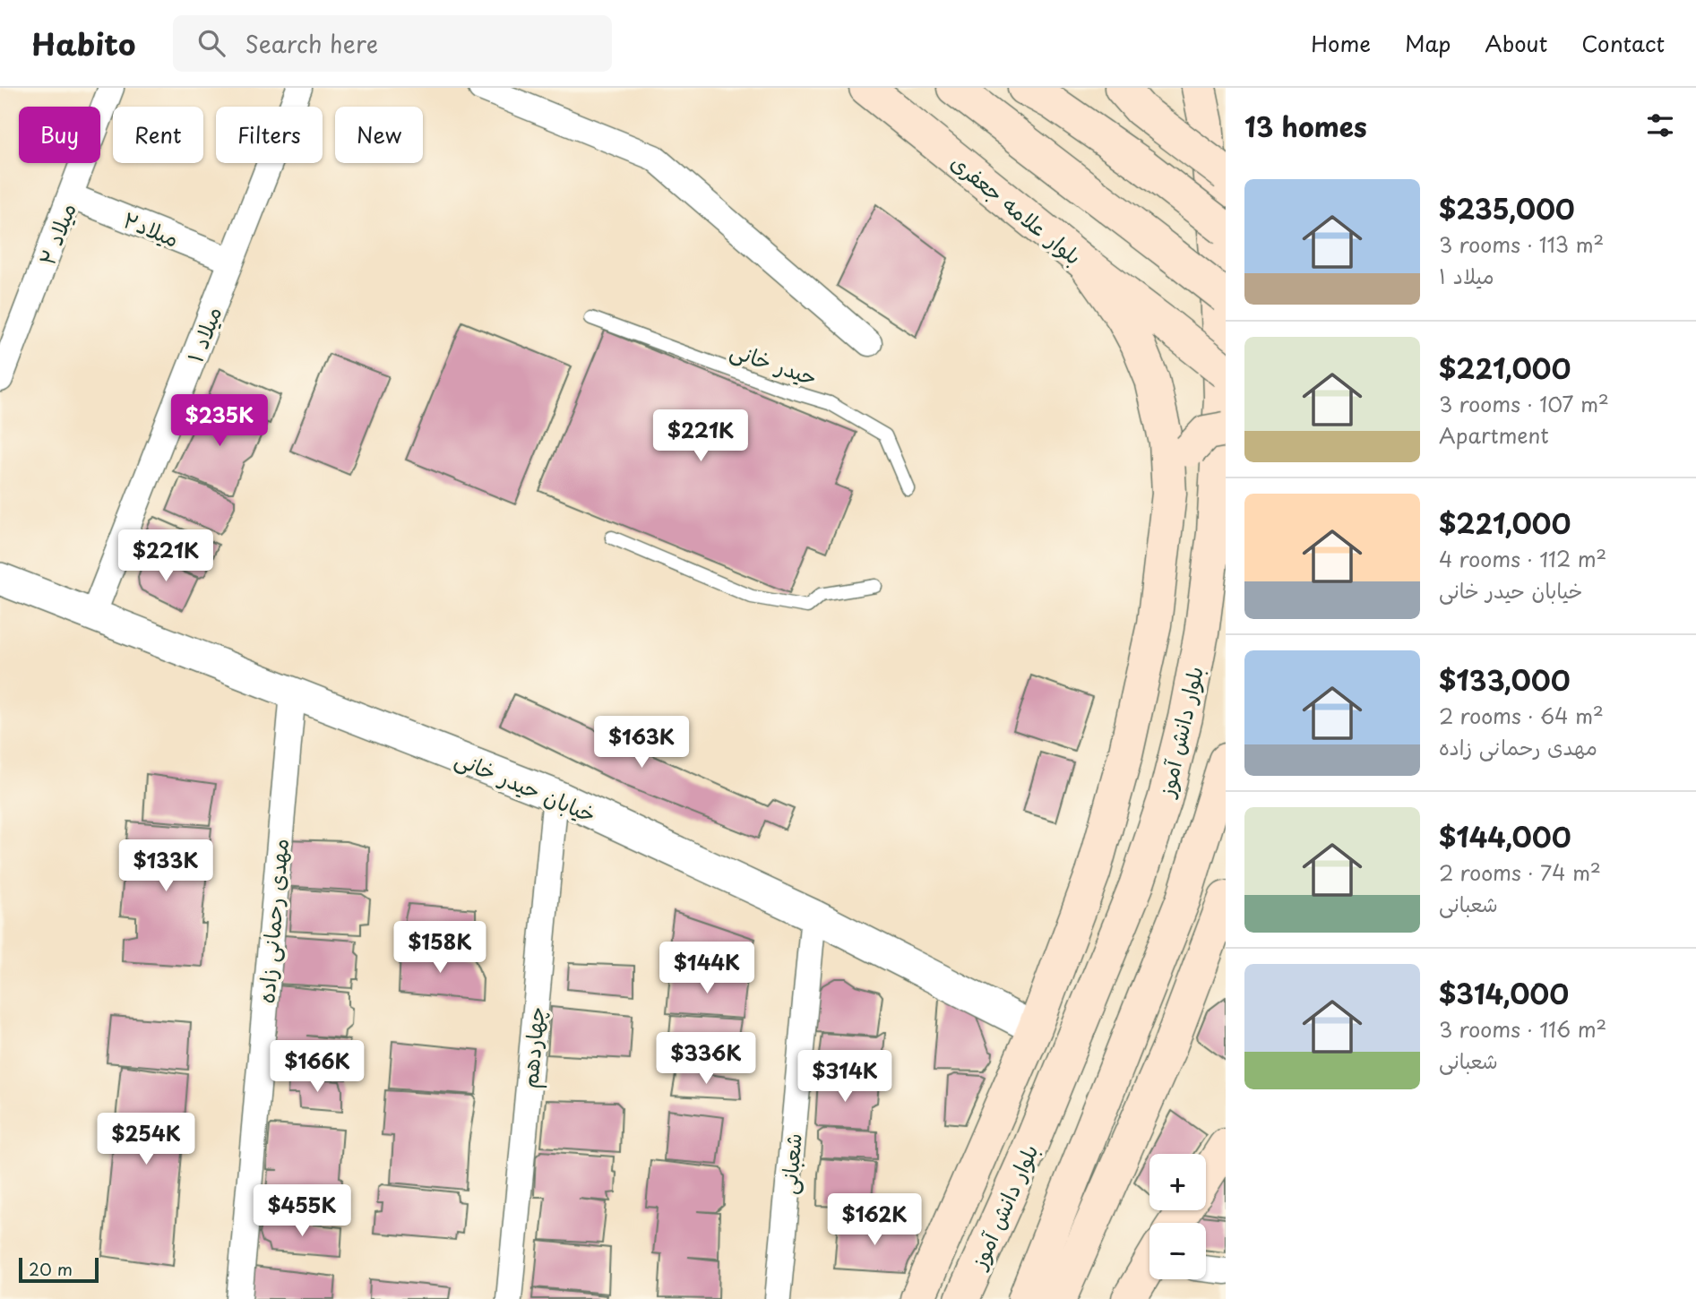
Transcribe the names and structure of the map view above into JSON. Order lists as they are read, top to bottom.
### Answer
{
  "streets": {
    "main road": ["بلوار علامه جعفری", "بلوار دانش آموز"],
    "street": [
      "میلاد۲",
      "میلاد ۲",
      "میلاد ۱",
      "خیابان حیدر خانی",
      "مهدی رحمانی زاده",
      "چهاردهم",
      "شعبانی"
    ],
    "lane": ["حیدر خانی"]
  },
  "crossings": [
    ["میلاد۲", "میلاد ۲"],
    ["میلاد۲", "میلاد ۱"],
    ["میلاد ۱", "خیابان حیدر خانی"],
    ["خیابان حیدر خانی", "مهدی رحمانی زاده"],
    ["خیابان حیدر خانی", "چهاردهم"],
    ["خیابان حیدر خانی", "شعبانی"]
  ],
  "scale_bar": "20 m",
  "page": {
    "header": "Habito",
    "search": "Search here",
    "nav": [
      "Home",
      "Map",
      "About",
      "Contact"
    ],
    "heading": "13 homes",
    "chip": [
      "Buy",
      "Rent",
      "Filters",
      "New"
    ],
    "list": [
      {
        "name": "$235,000",
        "note": "3 rooms · 113 m² · میلاد ۱"
      },
      {
        "name": "$221,000",
        "note": "3 rooms · 107 m² · Apartment"
      },
      {
        "name": "$221,000",
        "note": "4 rooms · 112 m² · خیابان حیدر خانی"
      },
      {
        "name": "$133,000",
        "note": "2 rooms · 64 m² · مهدی رحمانی زاده"
      },
      {
        "name": "$144,000",
        "note": "2 rooms · 74 m² · شعبانی"
      },
      {
        "name": "$314,000",
        "note": "3 rooms · 116 m² · شعبانی"
      }
    ],
    "price": [
      "$235K",
      "$221K",
      "$221K",
      "$163K",
      "$133K",
      "$158K",
      "$144K",
      "$336K",
      "$166K",
      "$314K",
      "$254K",
      "$455K",
      "$162K"
    ],
    "map_buttons": ["+", "−"],
    "scale": "20 m"
  }
}
